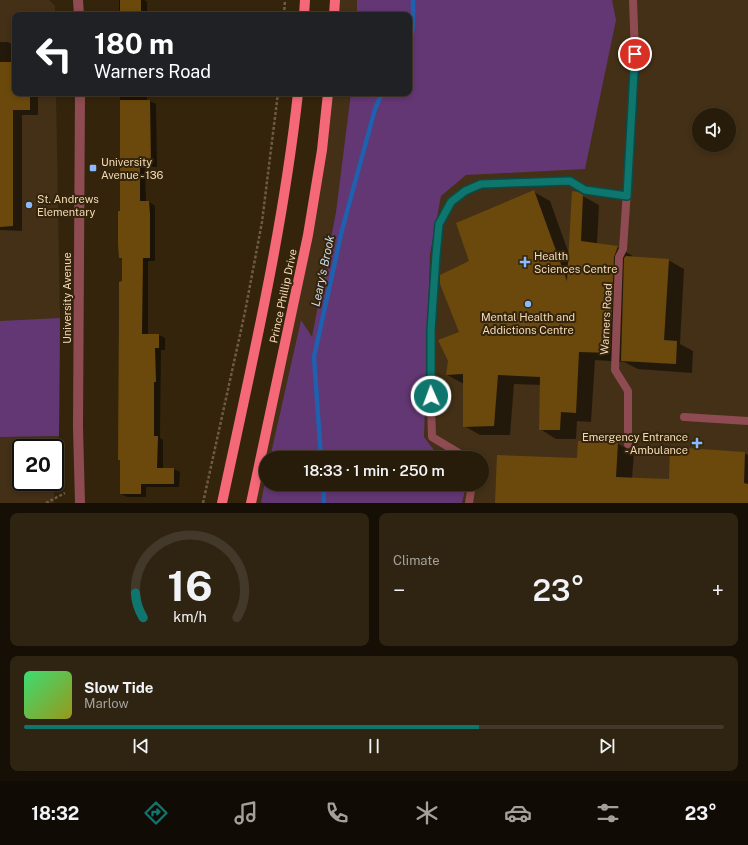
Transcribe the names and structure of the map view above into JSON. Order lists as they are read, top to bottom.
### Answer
{
  "streets": {
    "main road": ["Prince Phillip Drive"],
    "street": ["University Avenue"],
    "lane": ["Warners Road"]
  },
  "water": ["Leary's Brook"],
  "places": {
    "transit": ["University Avenue - 136"],
    "other": ["St. Andrews Elementary", "Mental Health and Addictions Centre"],
    "health": ["Health Sciences Centre", "Emergency Entrance - Ambulance"]
  },
  "page": {
    "turn": ["180 m", "Warners Road"],
    "limit": "20",
    "trip": "18:33 · 1 min · 250 m",
    "tile": "Climate",
    "heat": ["−", "23°", "+"],
    "song": ["Slow Tide", "Marlow"],
    "tabs": ["18:32", "23°"],
    "gauge": ["16", "km/h"]
  }
}
